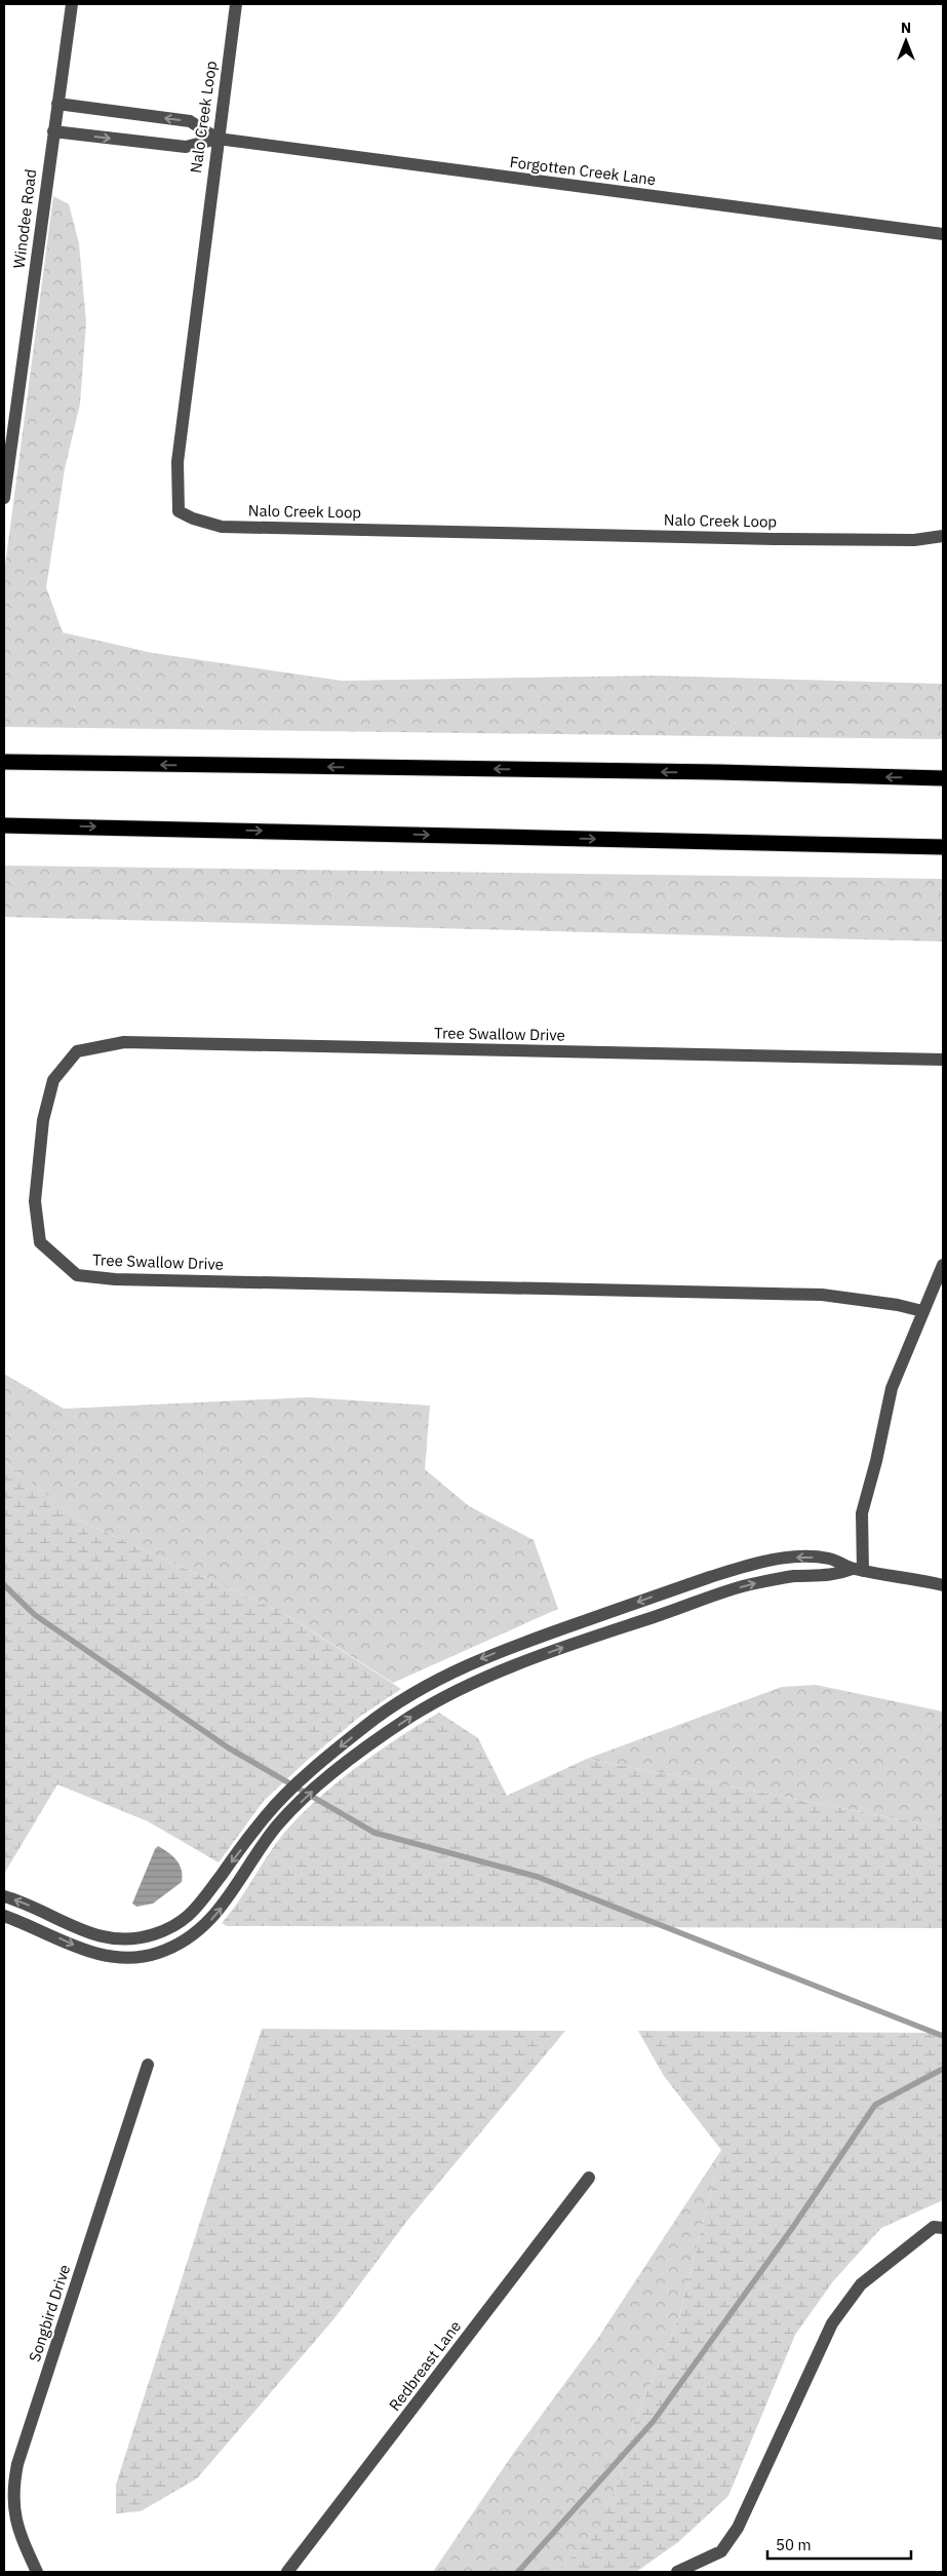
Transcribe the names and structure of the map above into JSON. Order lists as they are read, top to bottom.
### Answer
{
  "streets": {
    "street": [
      "Nalo Creek Loop",
      "Forgotten Creek Lane",
      "Winodee Road",
      "Tree Swallow Drive",
      "Songbird Drive",
      "Redbreast Lane"
    ]
  },
  "crossings": [
    ["Nalo Creek Loop", "Forgotten Creek Lane"],
    ["Forgotten Creek Lane", "Winodee Road"]
  ],
  "scale_bar": "50 m",
  "north": "top"
}
